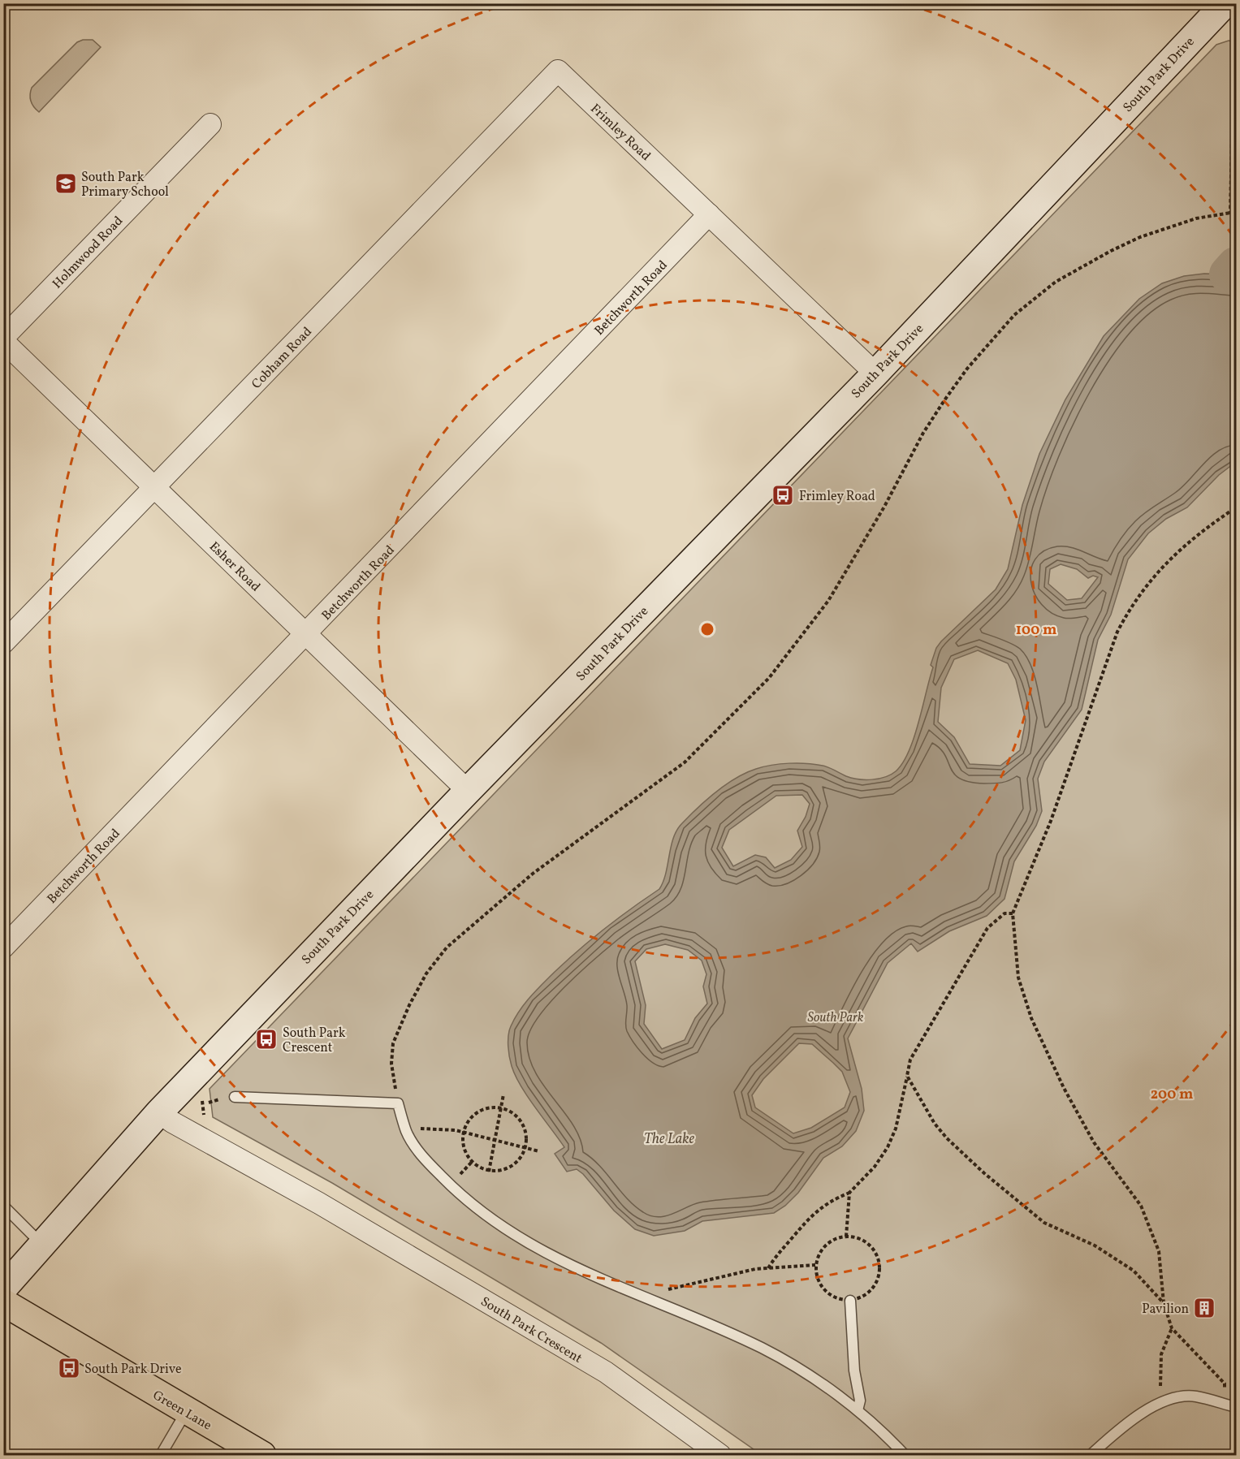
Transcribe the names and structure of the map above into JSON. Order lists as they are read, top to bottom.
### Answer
{
  "streets": {
    "main road": ["Green Lane"],
    "street": [
      "South Park Drive",
      "Frimley Road",
      "Holmwood Road",
      "Betchworth Road",
      "Cobham Road",
      "Esher Road",
      "South Park Crescent"
    ]
  },
  "crossings": [
    ["South Park Drive", "Frimley Road"],
    ["South Park Drive", "Esher Road"],
    ["South Park Drive", "South Park Crescent"],
    ["Frimley Road", "Betchworth Road"],
    ["Frimley Road", "Cobham Road"],
    ["Betchworth Road", "Esher Road"],
    ["Cobham Road", "Esher Road"]
  ],
  "water": ["The Lake"],
  "parks": ["South Park"],
  "places": {
    "school or university": ["South Park Primary School"],
    "bus stop": ["Frimley Road", "South Park Crescent", "South Park Drive"],
    "building": ["Pavilion"]
  },
  "rings": ["100 m", "200 m"]
}
